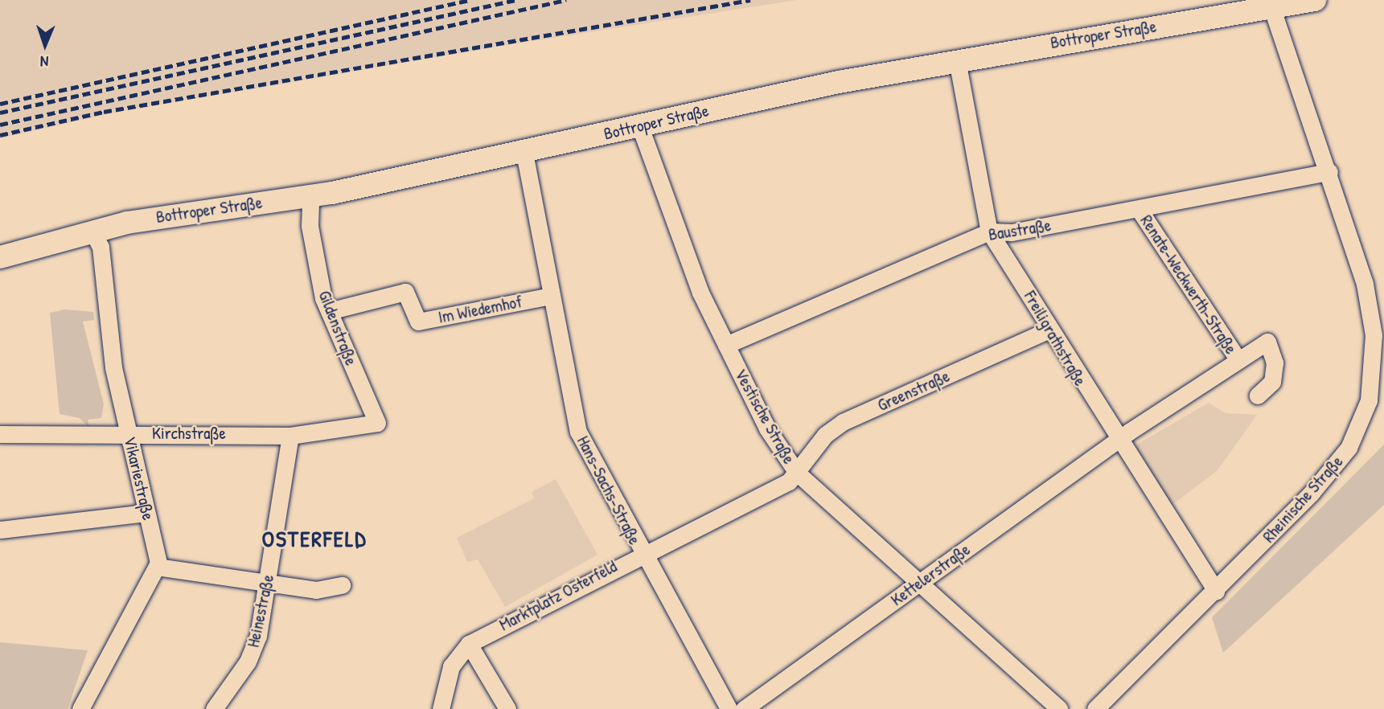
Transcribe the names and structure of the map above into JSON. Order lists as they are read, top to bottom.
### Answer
{
  "streets": {
    "main road": ["Bottroper Straße"],
    "street": [
      "Baustraße",
      "Renate-Weckwerth-Straße",
      "Im Wiedemhof",
      "Gildenstraße",
      "Freiligrathstraße",
      "Greenstraße",
      "Vestische Straße",
      "Kirchstraße",
      "Vikariestraße",
      "Hans-Sachs-Straße",
      "Rheinische Straße",
      "Kettelerstraße",
      "Marktplatz Osterfeld",
      "Heinestraße"
    ]
  },
  "crossings": [
    ["Bottroper Straße", "Gildenstraße"],
    ["Bottroper Straße", "Freiligrathstraße"],
    ["Bottroper Straße", "Vestische Straße"],
    ["Bottroper Straße", "Vikariestraße"],
    ["Bottroper Straße", "Hans-Sachs-Straße"],
    ["Bottroper Straße", "Rheinische Straße"],
    ["Baustraße", "Renate-Weckwerth-Straße"],
    ["Baustraße", "Freiligrathstraße"],
    ["Baustraße", "Vestische Straße"],
    ["Baustraße", "Rheinische Straße"],
    ["Renate-Weckwerth-Straße", "Freiligrathstraße"],
    ["Renate-Weckwerth-Straße", "Kettelerstraße"],
    ["Im Wiedemhof", "Gildenstraße"],
    ["Im Wiedemhof", "Hans-Sachs-Straße"],
    ["Gildenstraße", "Kirchstraße"],
    ["Freiligrathstraße", "Greenstraße"],
    ["Freiligrathstraße", "Rheinische Straße"],
    ["Freiligrathstraße", "Kettelerstraße"],
    ["Greenstraße", "Vestische Straße"],
    ["Greenstraße", "Marktplatz Osterfeld"],
    ["Vestische Straße", "Kettelerstraße"],
    ["Vestische Straße", "Marktplatz Osterfeld"],
    ["Kirchstraße", "Vikariestraße"],
    ["Kirchstraße", "Heinestraße"],
    ["Hans-Sachs-Straße", "Marktplatz Osterfeld"]
  ],
  "districts": ["OSTERFELD"],
  "north": "bottom"
}
